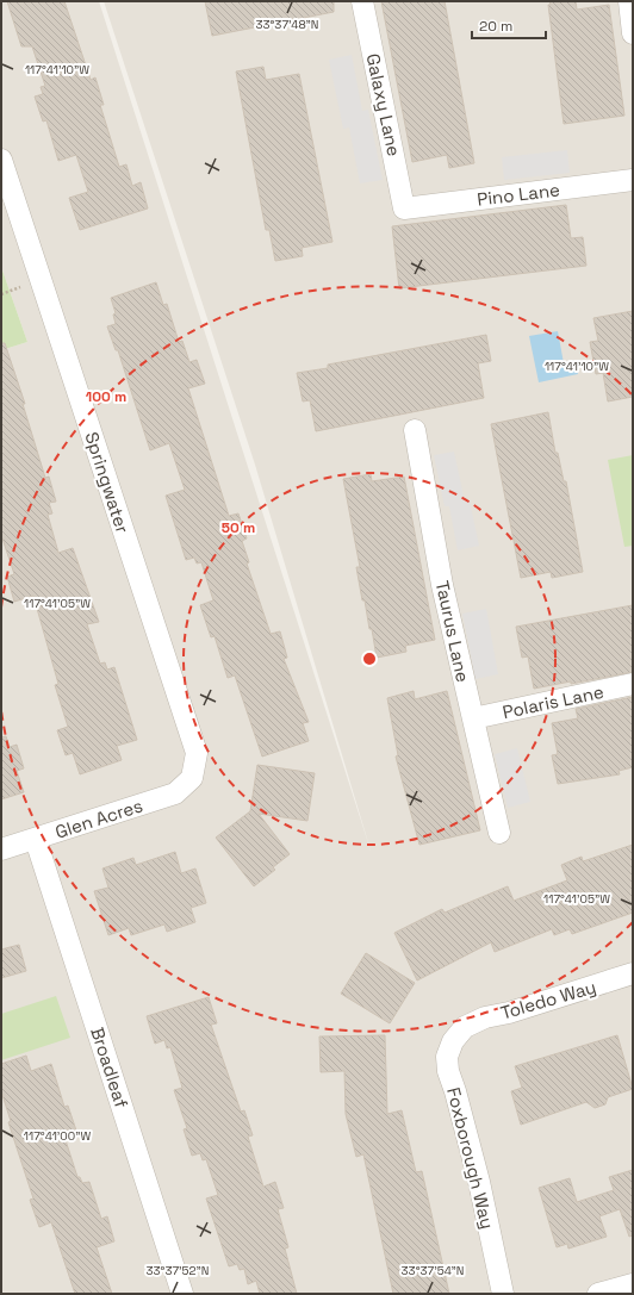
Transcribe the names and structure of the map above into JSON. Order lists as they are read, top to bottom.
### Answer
{
  "streets": {
    "street": [
      "Galaxy Lane",
      "Pino Lane",
      "Springwater",
      "Taurus Lane",
      "Polaris Lane",
      "Glen Acres",
      "Toledo Way",
      "Broadleaf",
      "Foxborough Way"
    ]
  },
  "crossings": [
    ["Galaxy Lane", "Pino Lane"],
    ["Springwater", "Glen Acres"],
    ["Taurus Lane", "Polaris Lane"],
    ["Glen Acres", "Broadleaf"],
    ["Toledo Way", "Foxborough Way"]
  ],
  "scale_bar": "20 m",
  "coordinates": [
    "33°37'48\"N",
    "117°41'10\"W",
    "117°41'05\"W",
    "117°41'00\"W",
    "33°37'52\"N",
    "33°37'54\"N"
  ],
  "rings": ["100 m", "50 m"]
}
